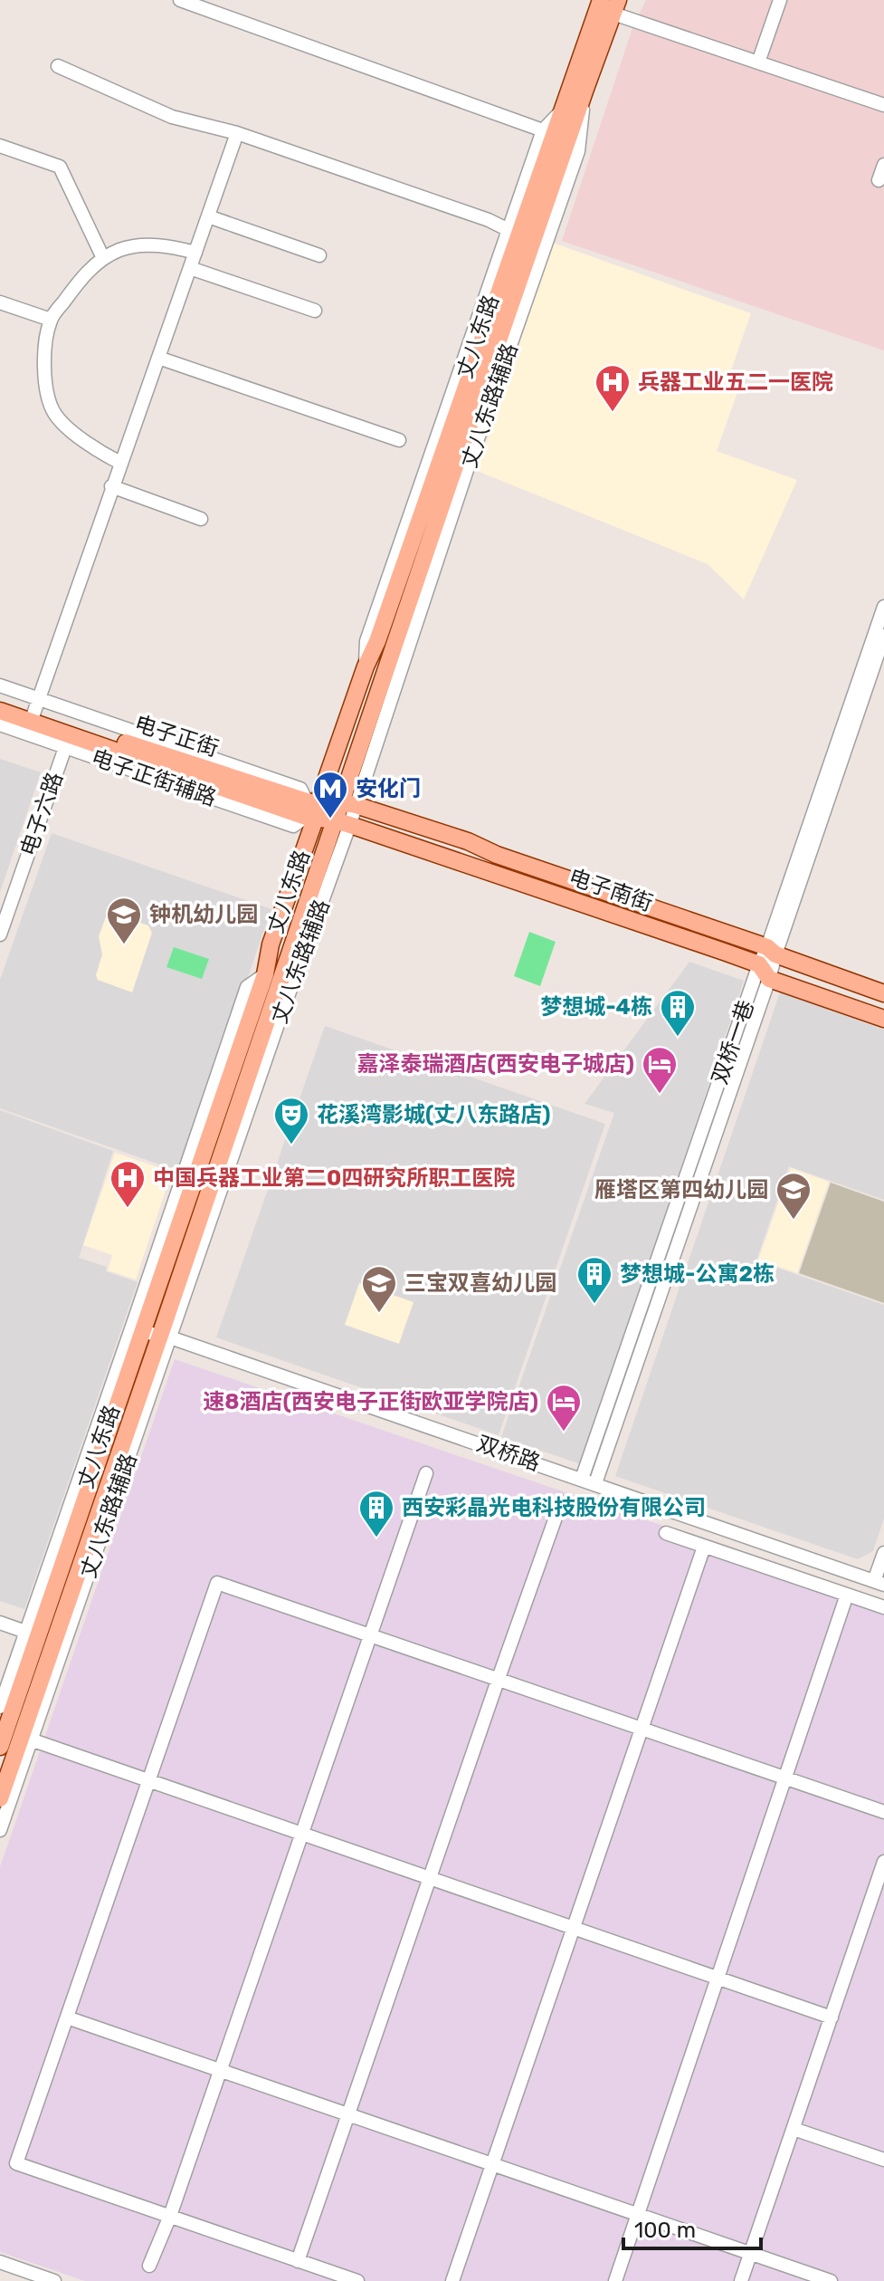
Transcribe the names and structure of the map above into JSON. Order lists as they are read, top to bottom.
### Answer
{
  "streets": {
    "main road": ["丈八东路", "电子正街", "电子南街"],
    "street": [
      "丈八东路辅路",
      "电子正街辅路",
      "电子六路",
      "双桥一巷",
      "双桥路"
    ]
  },
  "crossings": [
    ["丈八东路", "丈八东路辅路"],
    ["丈八东路", "电子正街"],
    ["丈八东路", "电子南街"],
    ["丈八东路", "双桥路"],
    ["丈八东路辅路", "双桥路"],
    ["电子正街", "电子正街辅路"],
    ["电子正街", "电子六路"],
    ["电子正街", "电子南街"],
    ["电子正街辅路", "电子六路"],
    ["电子南街", "双桥一巷"],
    ["双桥一巷", "双桥路"]
  ],
  "places": {
    "hospital": ["兵器工业五二一医院", "中国兵器工业第二0四研究所职工医院"],
    "metro station": ["安化门"],
    "school or university": ["钟机幼儿园", "雁塔区第四幼儿园", "三宝双喜幼儿园"],
    "building": ["梦想城-4栋", "梦想城-公寓2栋", "西安彩晶光电科技股份有限公司"],
    "hotel": ["嘉泽泰瑞酒店(西安电子城店)", "速8酒店(西安电子正街欧亚学院店)"],
    "theatre": ["花溪湾影城(丈八东路店)"]
  },
  "scale_bar": "100 m"
}
